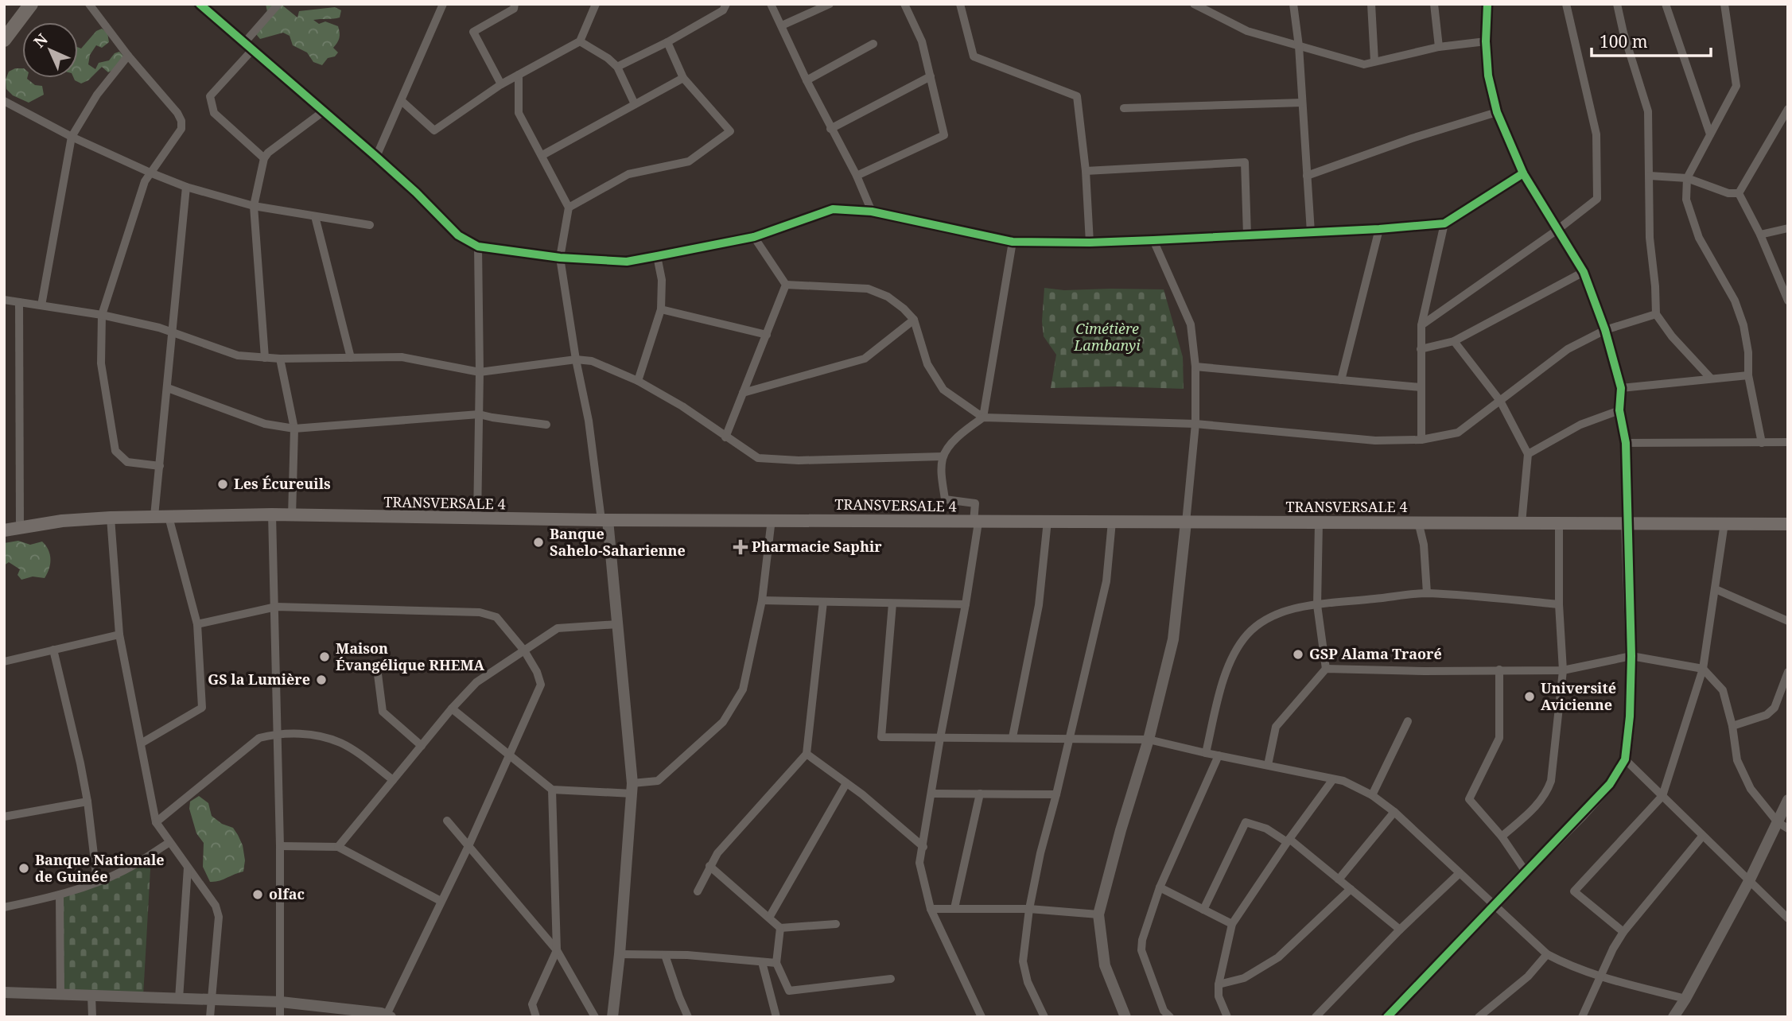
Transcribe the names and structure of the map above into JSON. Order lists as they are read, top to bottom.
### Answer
{
  "streets": {
    "main road": ["TRANSVERSALE 4"]
  },
  "parks": ["Cimétière Lambanyi"],
  "places": {
    "other": [
      "Les Écureuils",
      "Banque Sahelo-Saharienne",
      "GSP Alama Traoré",
      "Maison Évangélique RHEMA",
      "GS la Lumière",
      "Université Avicienne",
      "Banque Nationale de Guinée",
      "olfac"
    ],
    "health": ["Pharmacie Saphir"]
  },
  "scale_bar": "100 m",
  "north": "top left"
}
